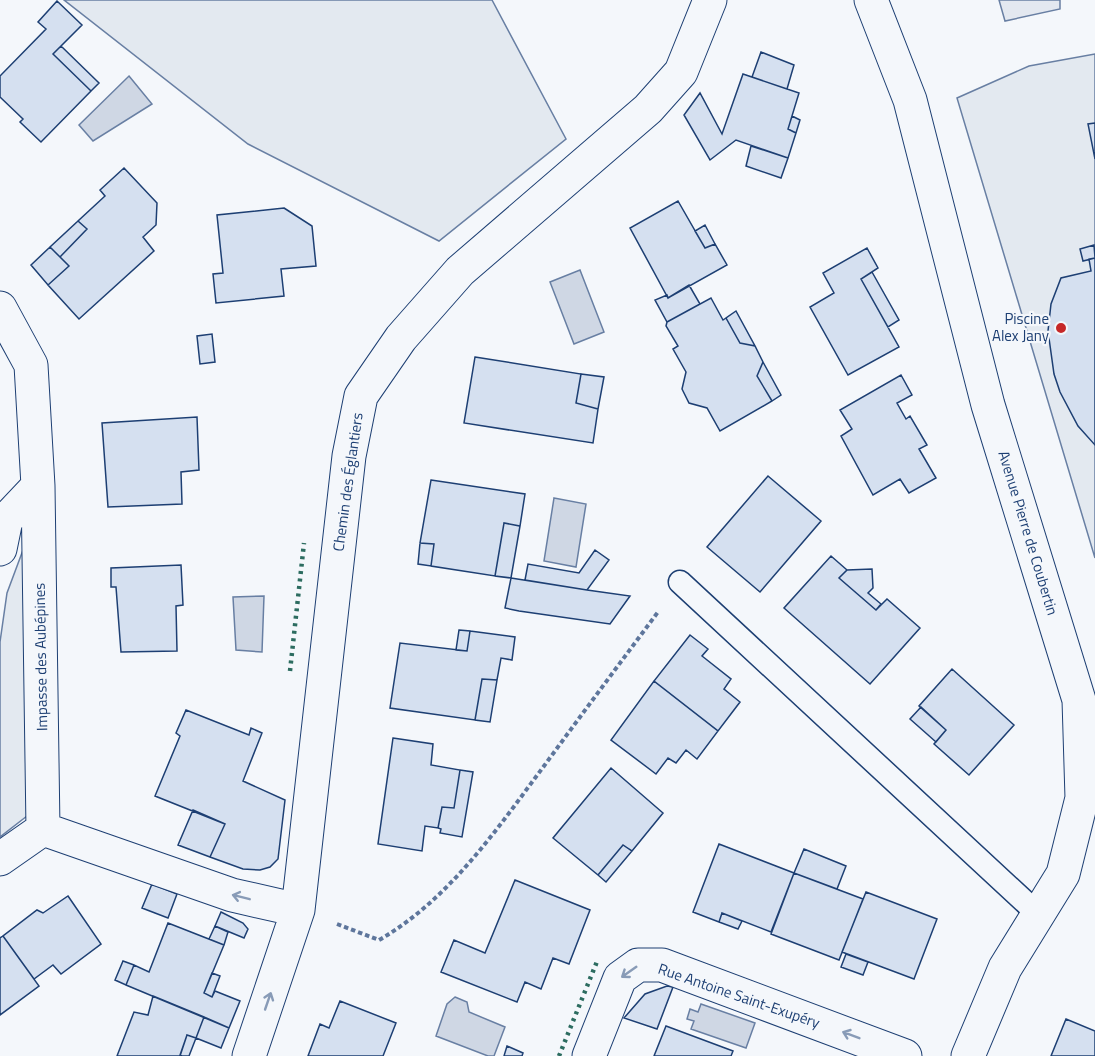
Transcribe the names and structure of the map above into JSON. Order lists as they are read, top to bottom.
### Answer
{
  "streets": {
    "street": [
      "Chemin des Églantiers",
      "Avenue Pierre de Coubertin",
      "Impasse des Aubépines",
      "Rue Antoine Saint-Exupéry"
    ]
  },
  "one_way": ["Rue Antoine Saint-Exupéry"],
  "places": ["Piscine Alex Jany"]
}
